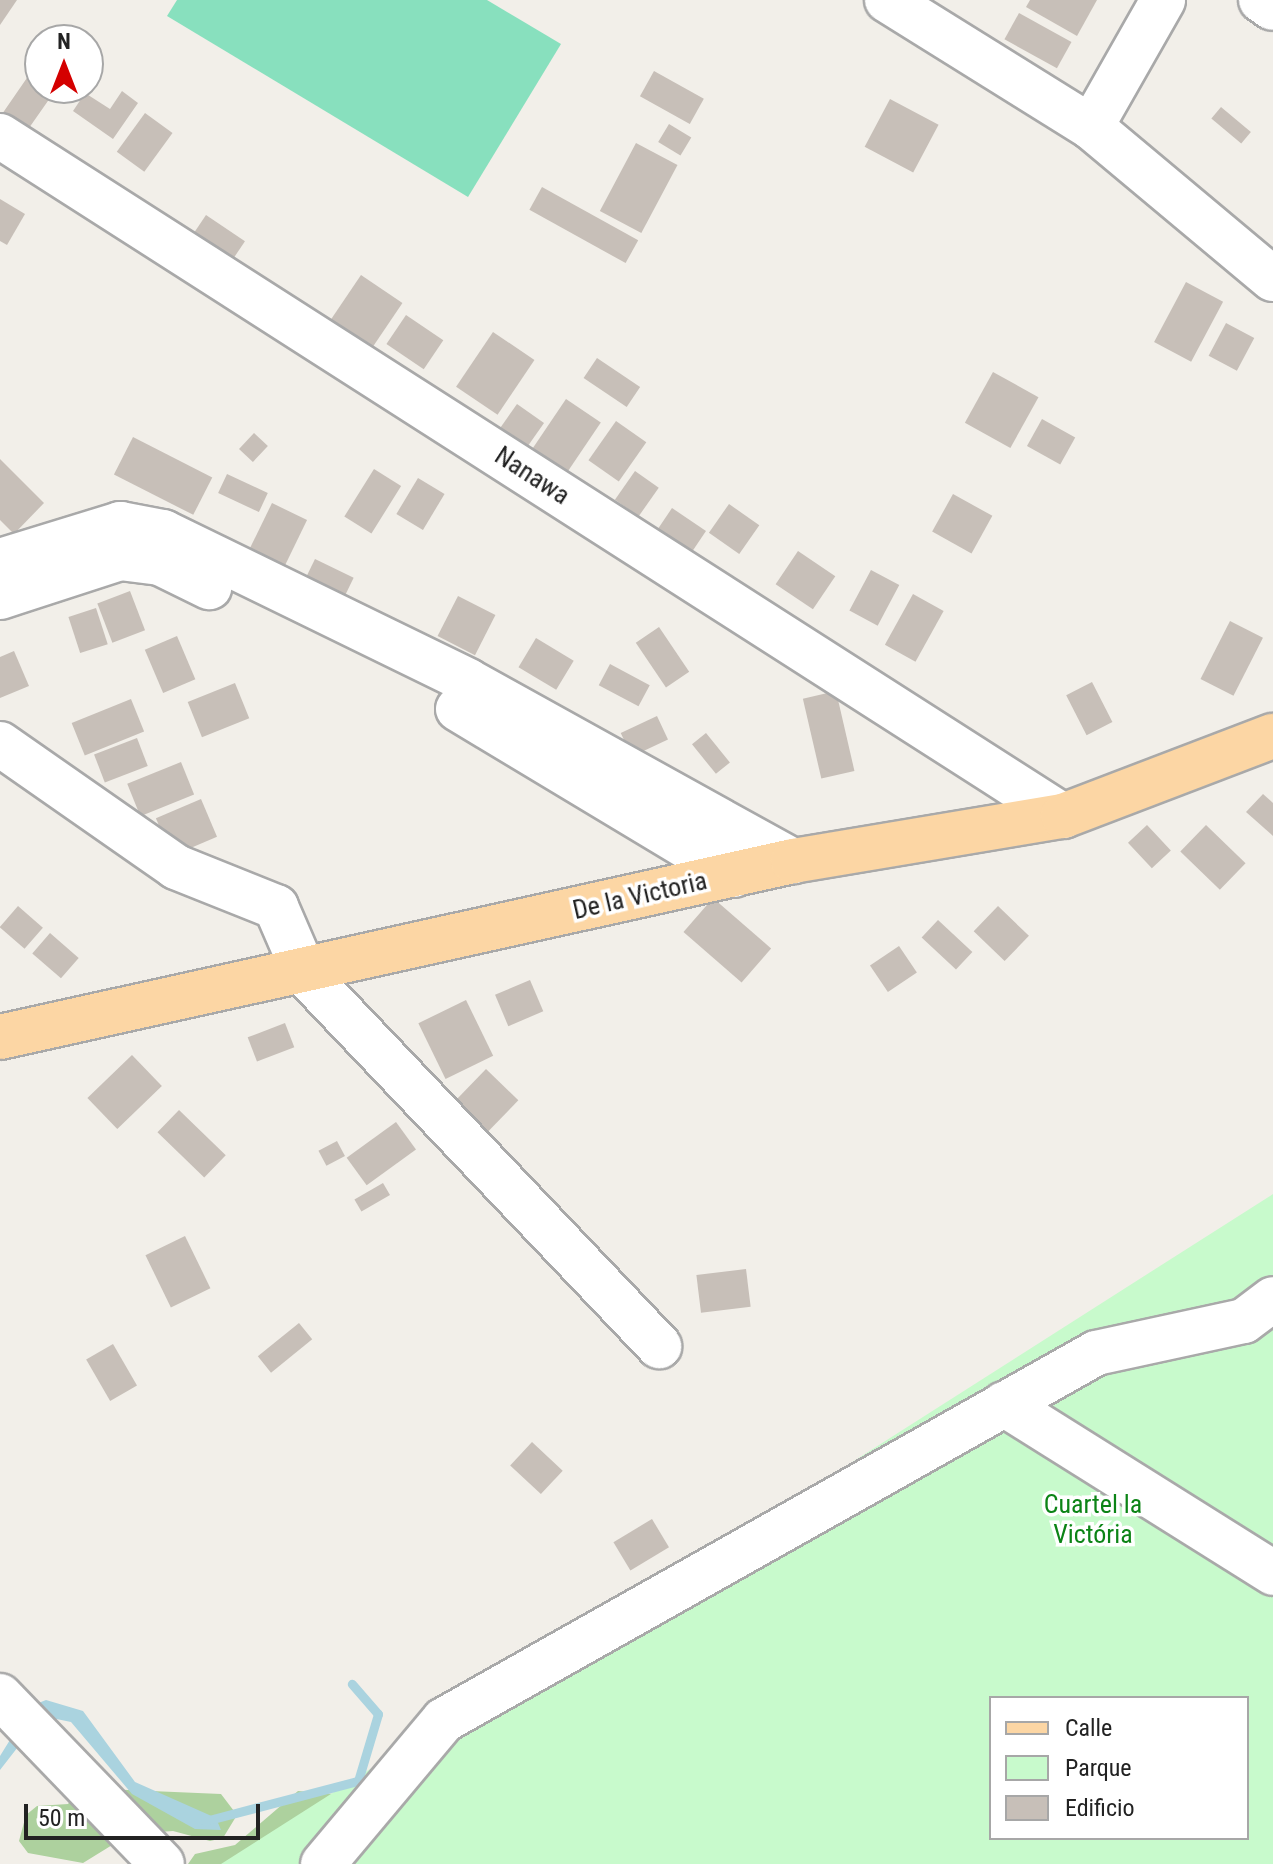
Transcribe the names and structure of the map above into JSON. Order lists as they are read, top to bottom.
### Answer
{
  "streets": {
    "main road": ["De la Victoria"],
    "street": ["Nanawa"]
  },
  "crossings": [
    ["Nanawa", "De la Victoria"]
  ],
  "parks": ["Cuartel la Victória"],
  "legend": ["Calle", "Parque", "Edificio"],
  "scale_bar": "50 m",
  "north": "top"
}
